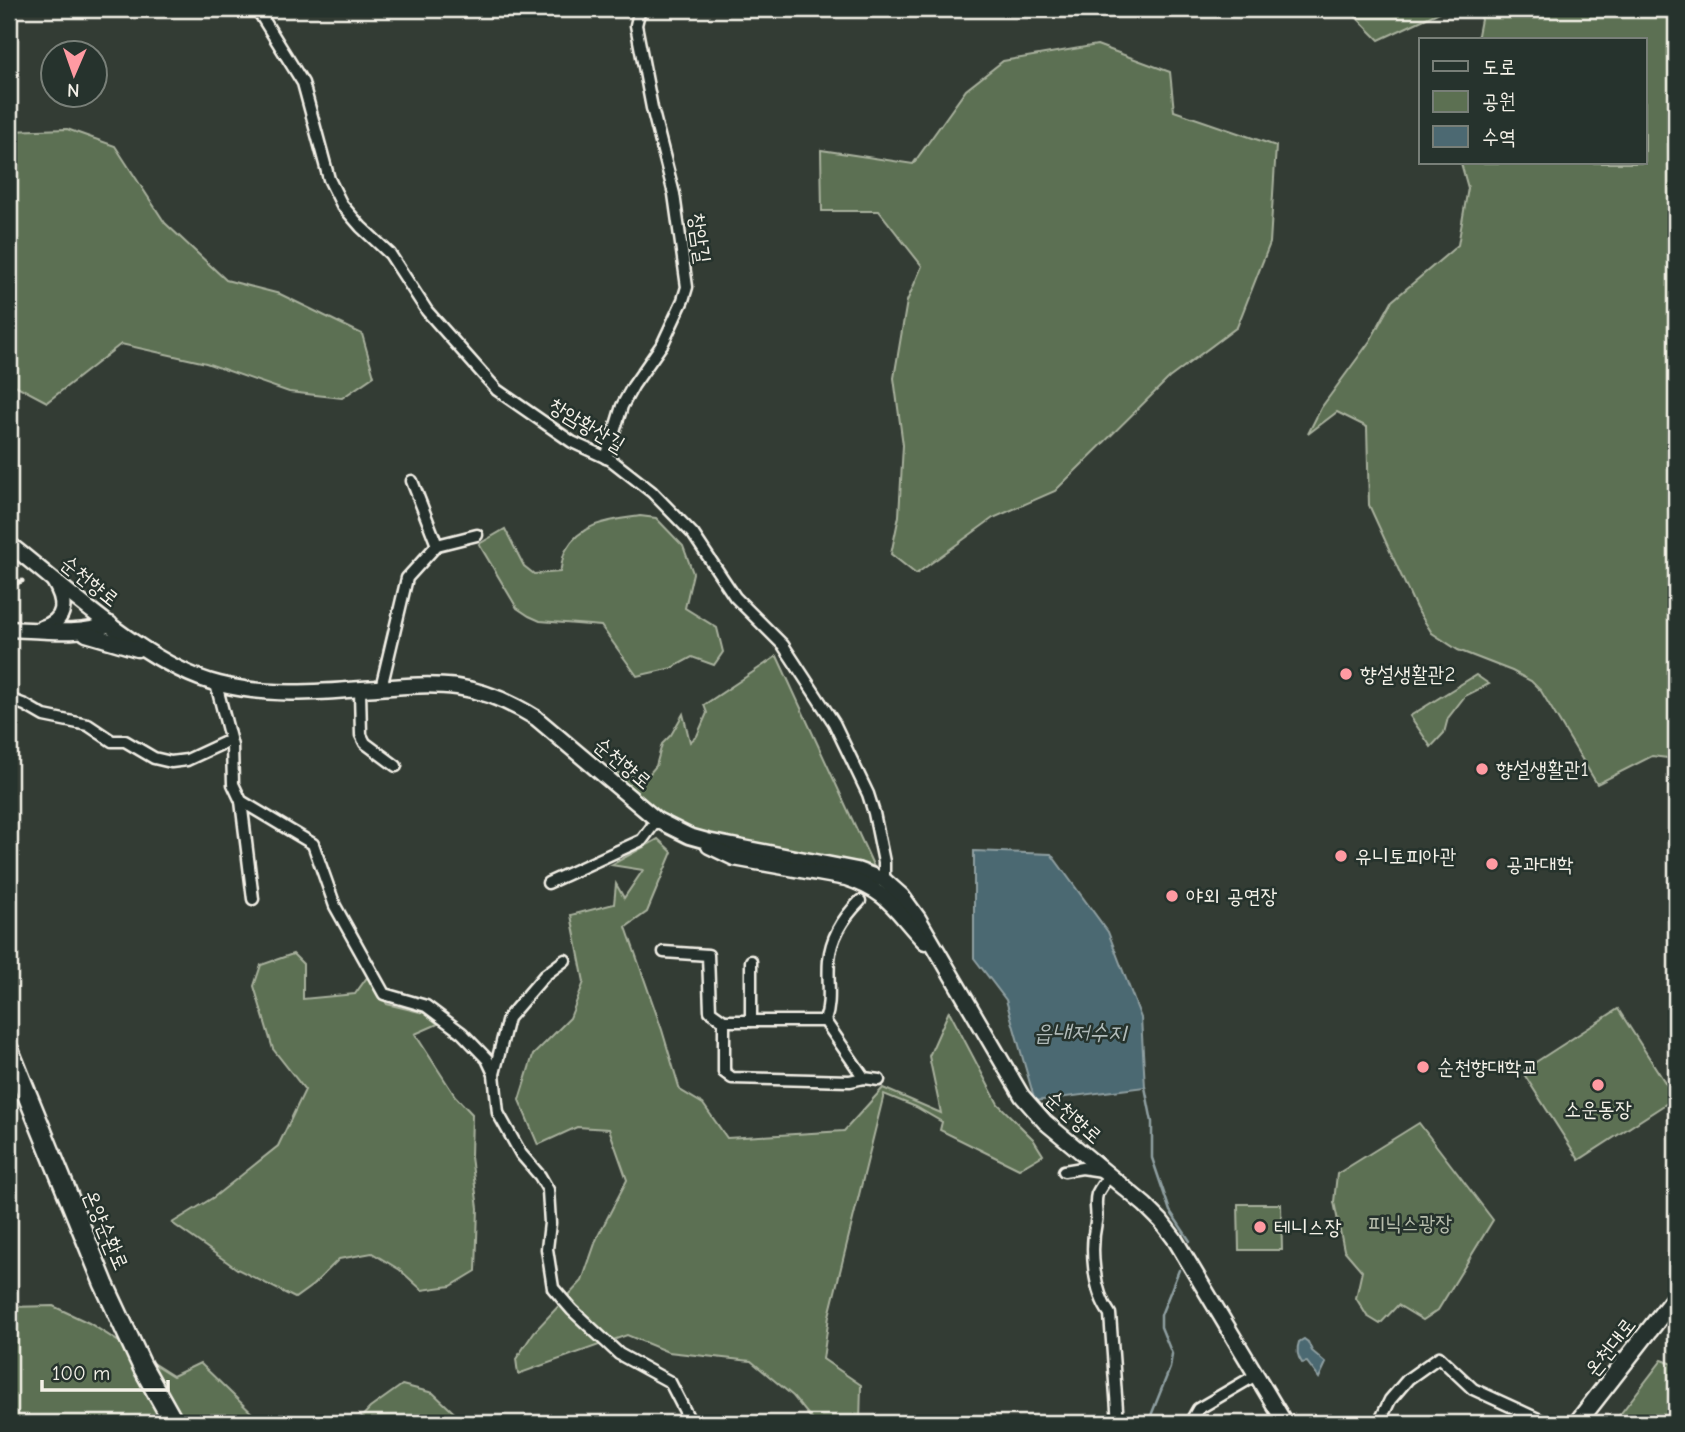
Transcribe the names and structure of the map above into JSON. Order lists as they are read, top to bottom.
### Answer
{
  "streets": {
    "highway": ["온양순환로"],
    "main road": ["순천향로", "온천대로"],
    "street": ["창암길", "창암황산길"]
  },
  "crossings": [
    ["창암길", "창암황산길"],
    ["창암황산길", "순천향로"]
  ],
  "water": ["읍내저수지"],
  "parks": ["피닉스광장"],
  "places": [
    "향설생활관2",
    "향설생활관1",
    "유니토피아관",
    "공과대학",
    "야외 공연장",
    "순천향대학교",
    "소운동장",
    "테니스장"
  ],
  "legend": ["도로", "공원", "수역"],
  "scale_bar": "100 m",
  "north": "bottom"
}
